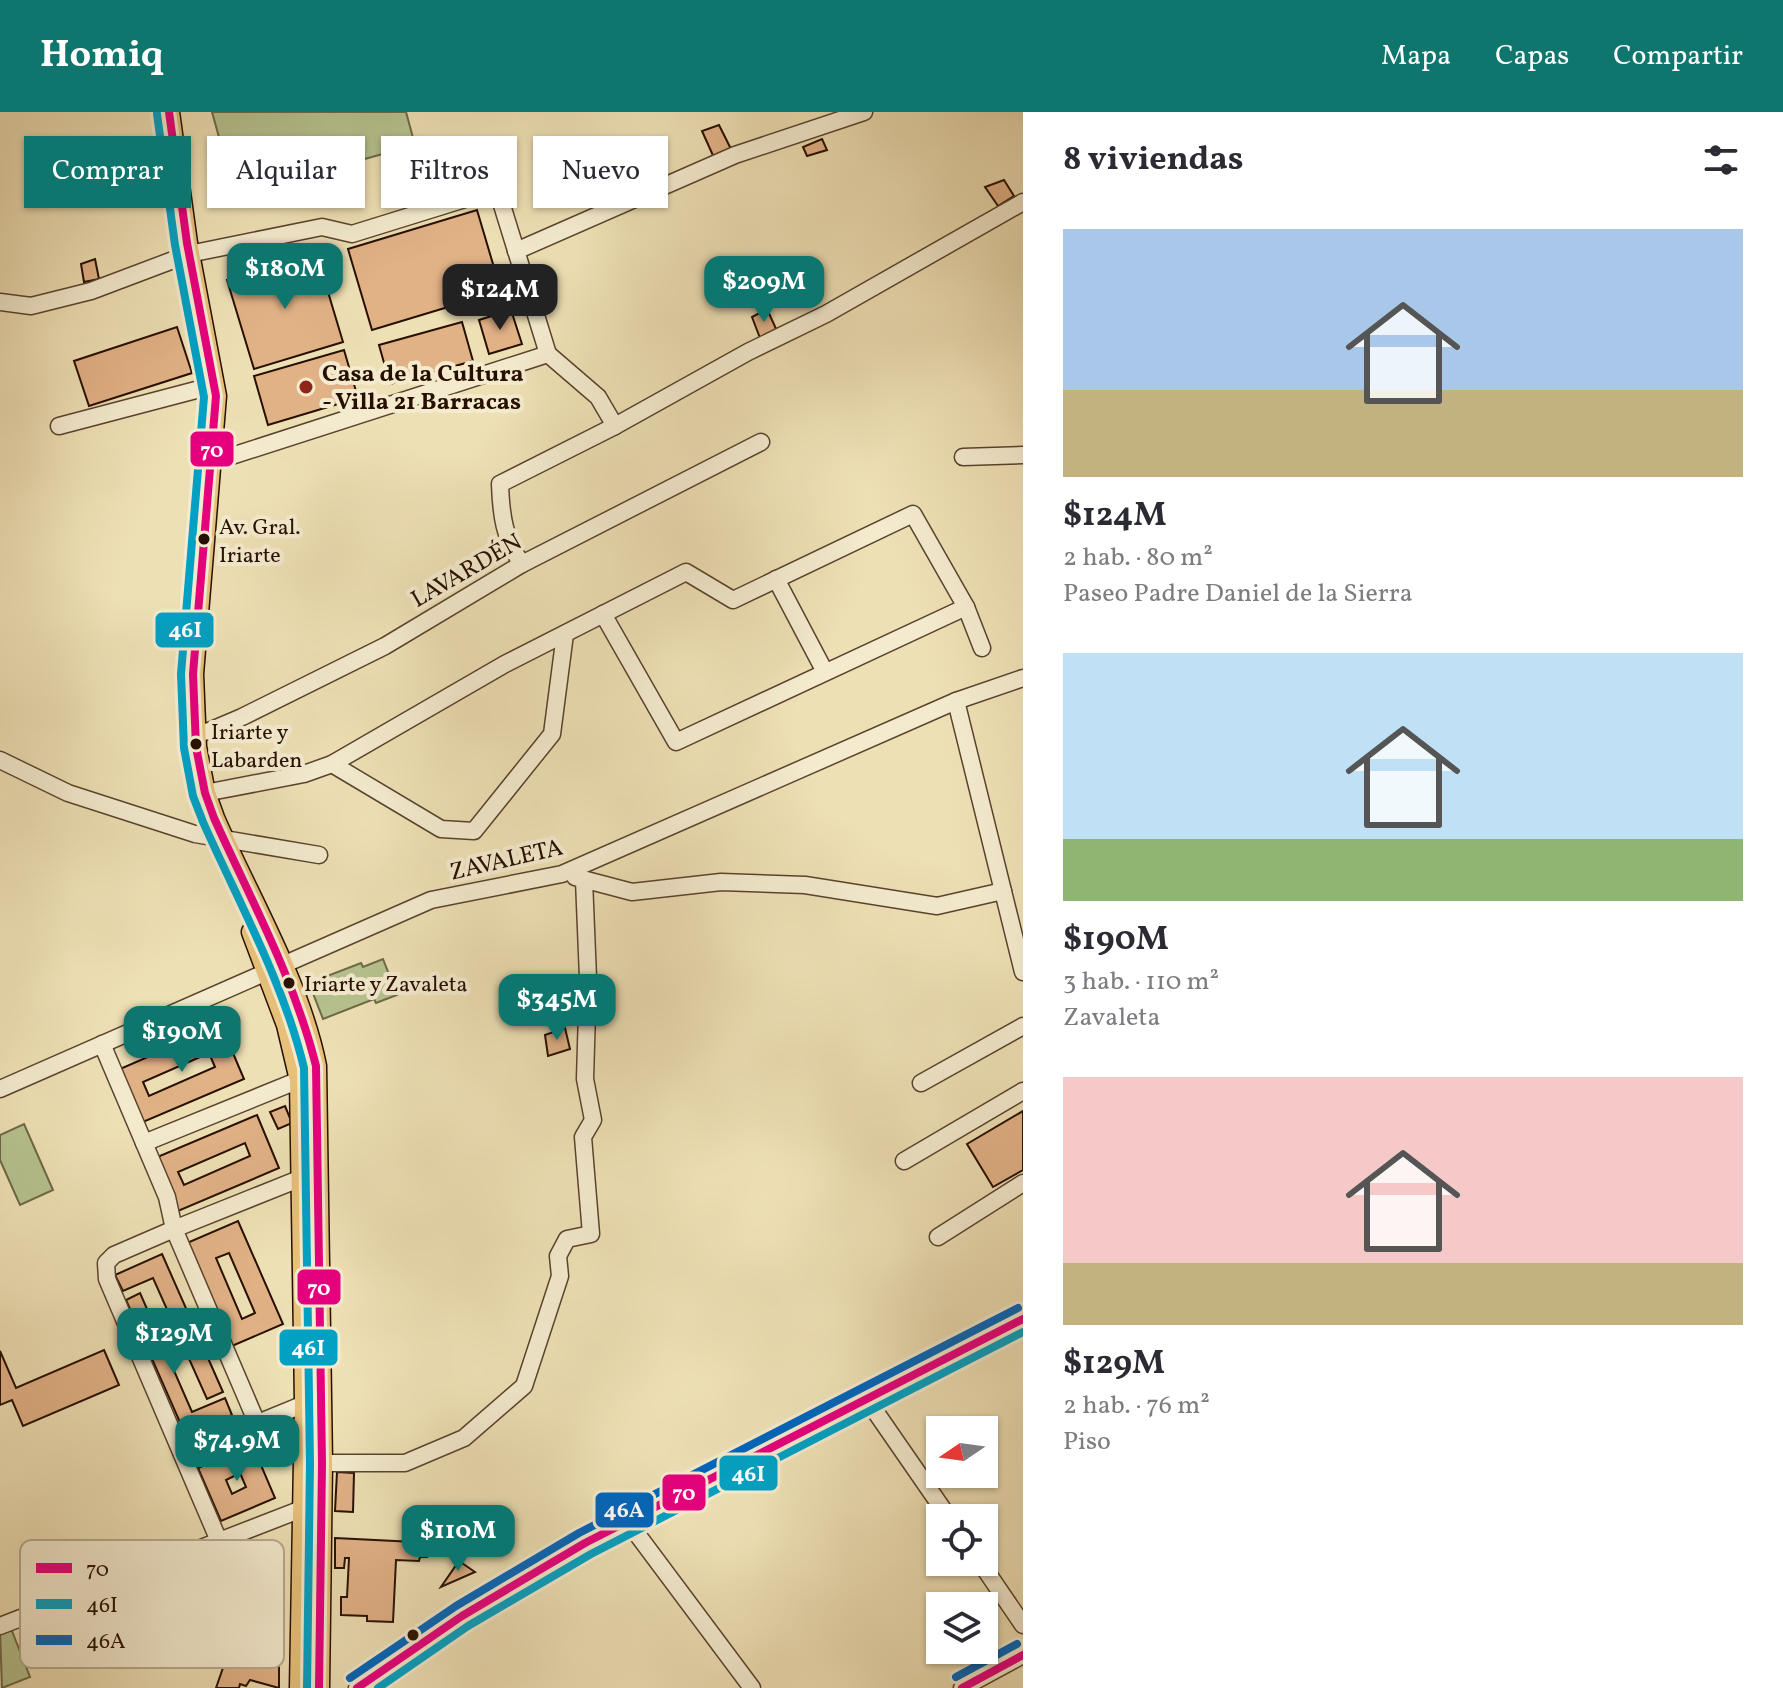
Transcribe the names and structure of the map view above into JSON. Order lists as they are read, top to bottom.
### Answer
{
  "streets": {
    "street": ["LAVARDÉN", "ZAVALETA"]
  },
  "places": [
    "Casa de la Cultura - Villa 21 Barracas",
    "Av. Gral. Iriarte",
    "Iriarte y Labarden",
    "Iriarte y Zavaleta"
  ],
  "lines": ["transit line 70", "transit line 46I", "transit line 46A"],
  "legend": ["70", "46I", "46A"],
  "north": "left",
  "page": {
    "header": "Homiq",
    "nav": ["Mapa", "Capas", "Compartir"],
    "heading": "8 viviendas",
    "chip": [
      "Comprar",
      "Alquilar",
      "Filtros",
      "Nuevo"
    ],
    "list": [
      {
        "name": "$124M",
        "note": "2 hab. · 80 m² · Paseo Padre Daniel de la Sierra"
      },
      {
        "name": "$190M",
        "note": "3 hab. · 110 m² · Zavaleta"
      },
      {
        "name": "$129M",
        "note": "2 hab. · 76 m² · Piso"
      }
    ],
    "price": [
      "$180M",
      "$209M",
      "$124M",
      "$345M",
      "$190M",
      "$129M",
      "$74.9M",
      "$110M"
    ]
  }
}
